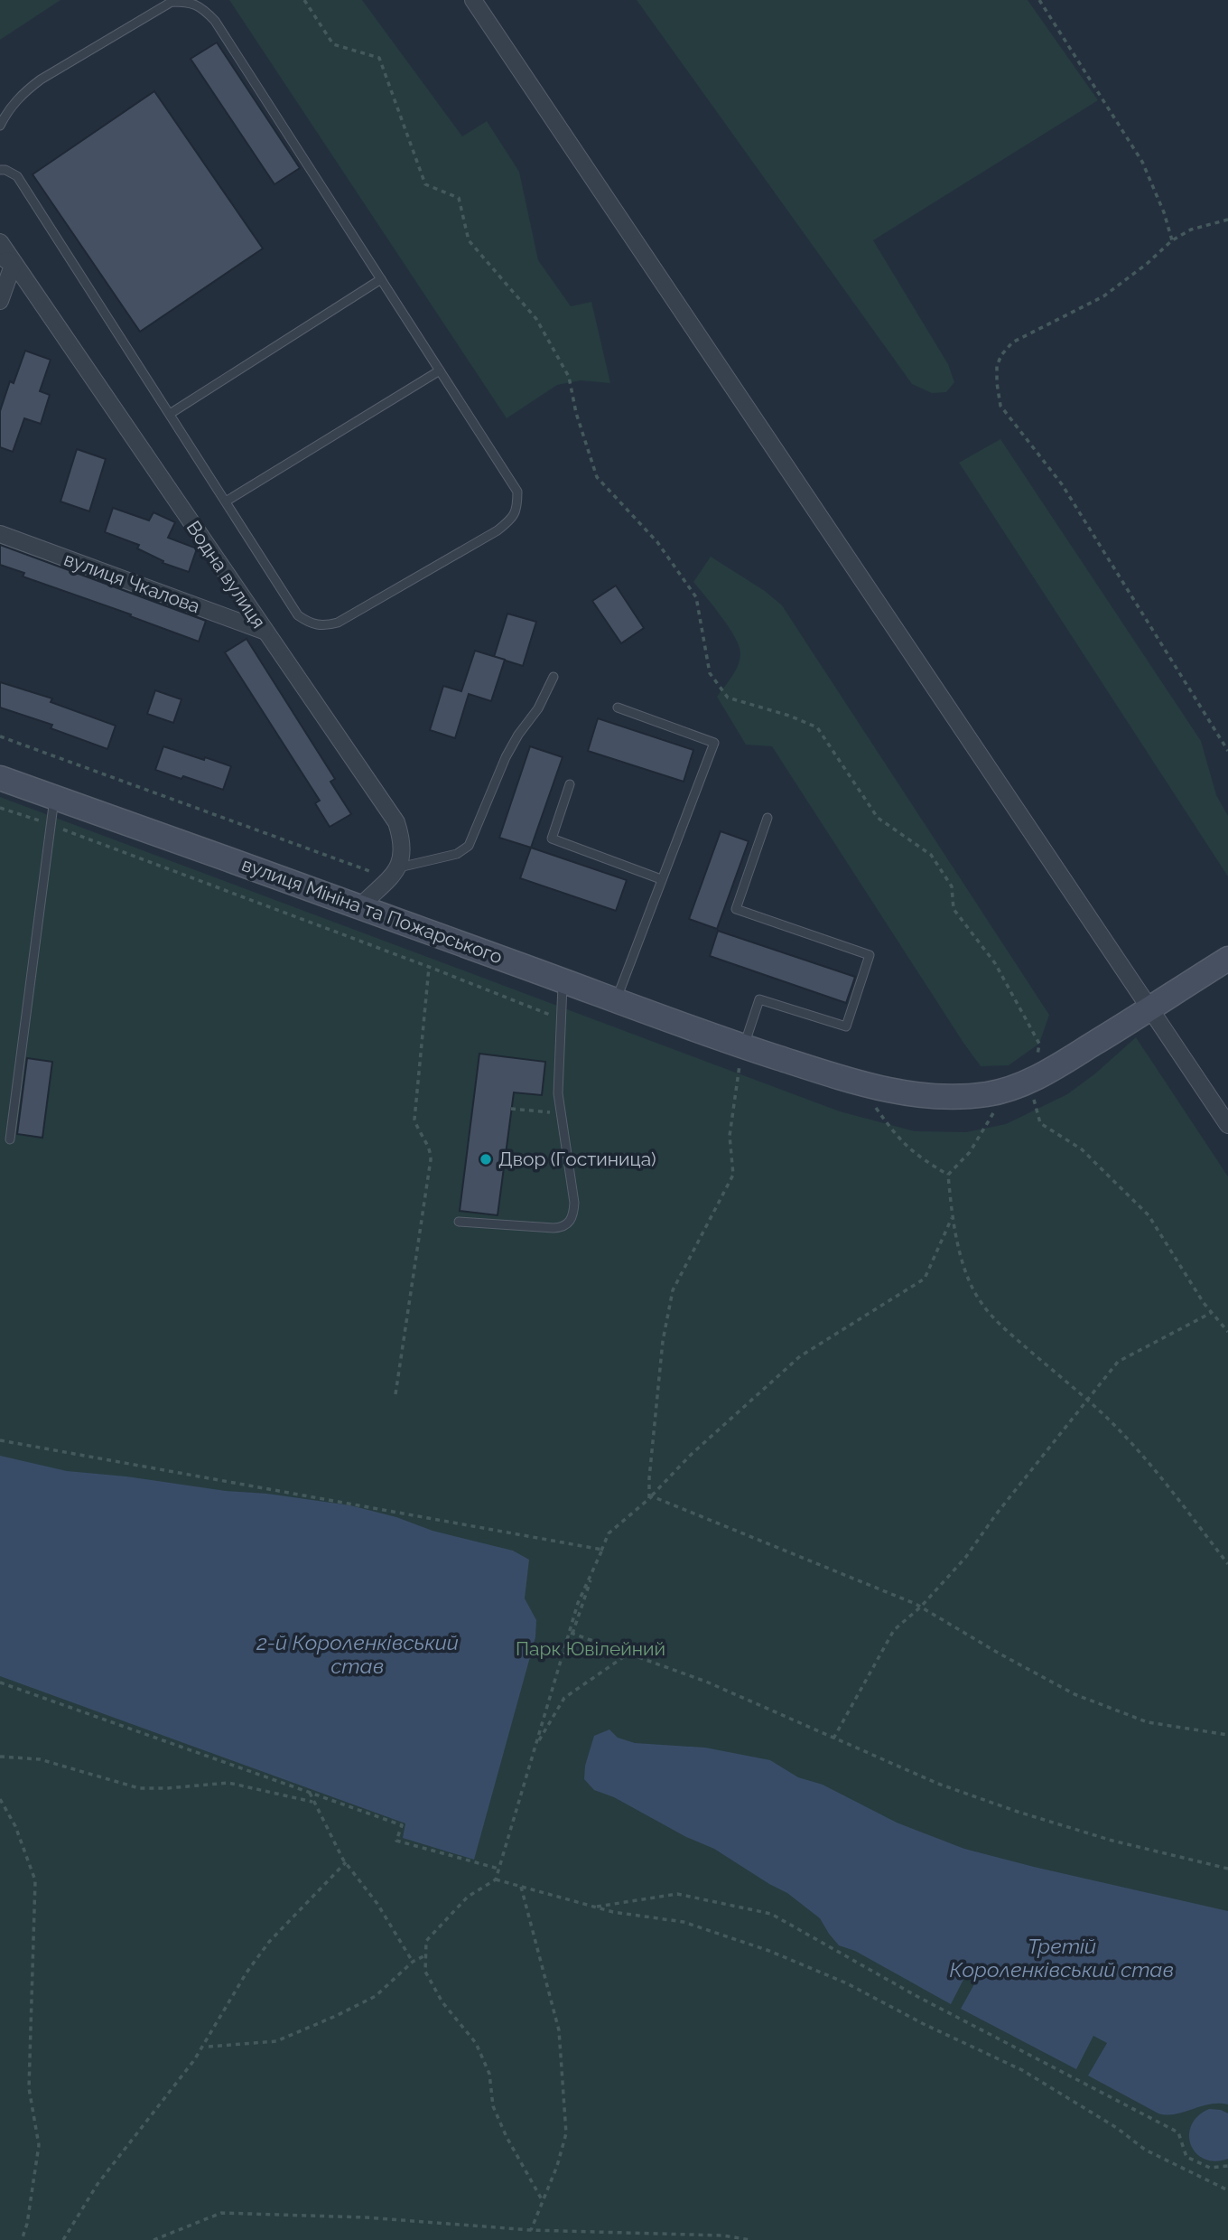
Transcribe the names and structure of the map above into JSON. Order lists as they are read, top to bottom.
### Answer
{
  "streets": {
    "street": ["Водна вулиця", "вулиця Чкалова", "вулиця Мініна та Пожарського"]
  },
  "crossings": [
    ["Водна вулиця", "вулиця Чкалова"]
  ],
  "water": ["2-й Короленківський став", "Третій Короленківський став"],
  "parks": ["Парк Ювілейний"],
  "places": ["Двор (Гостиница)"]
}
